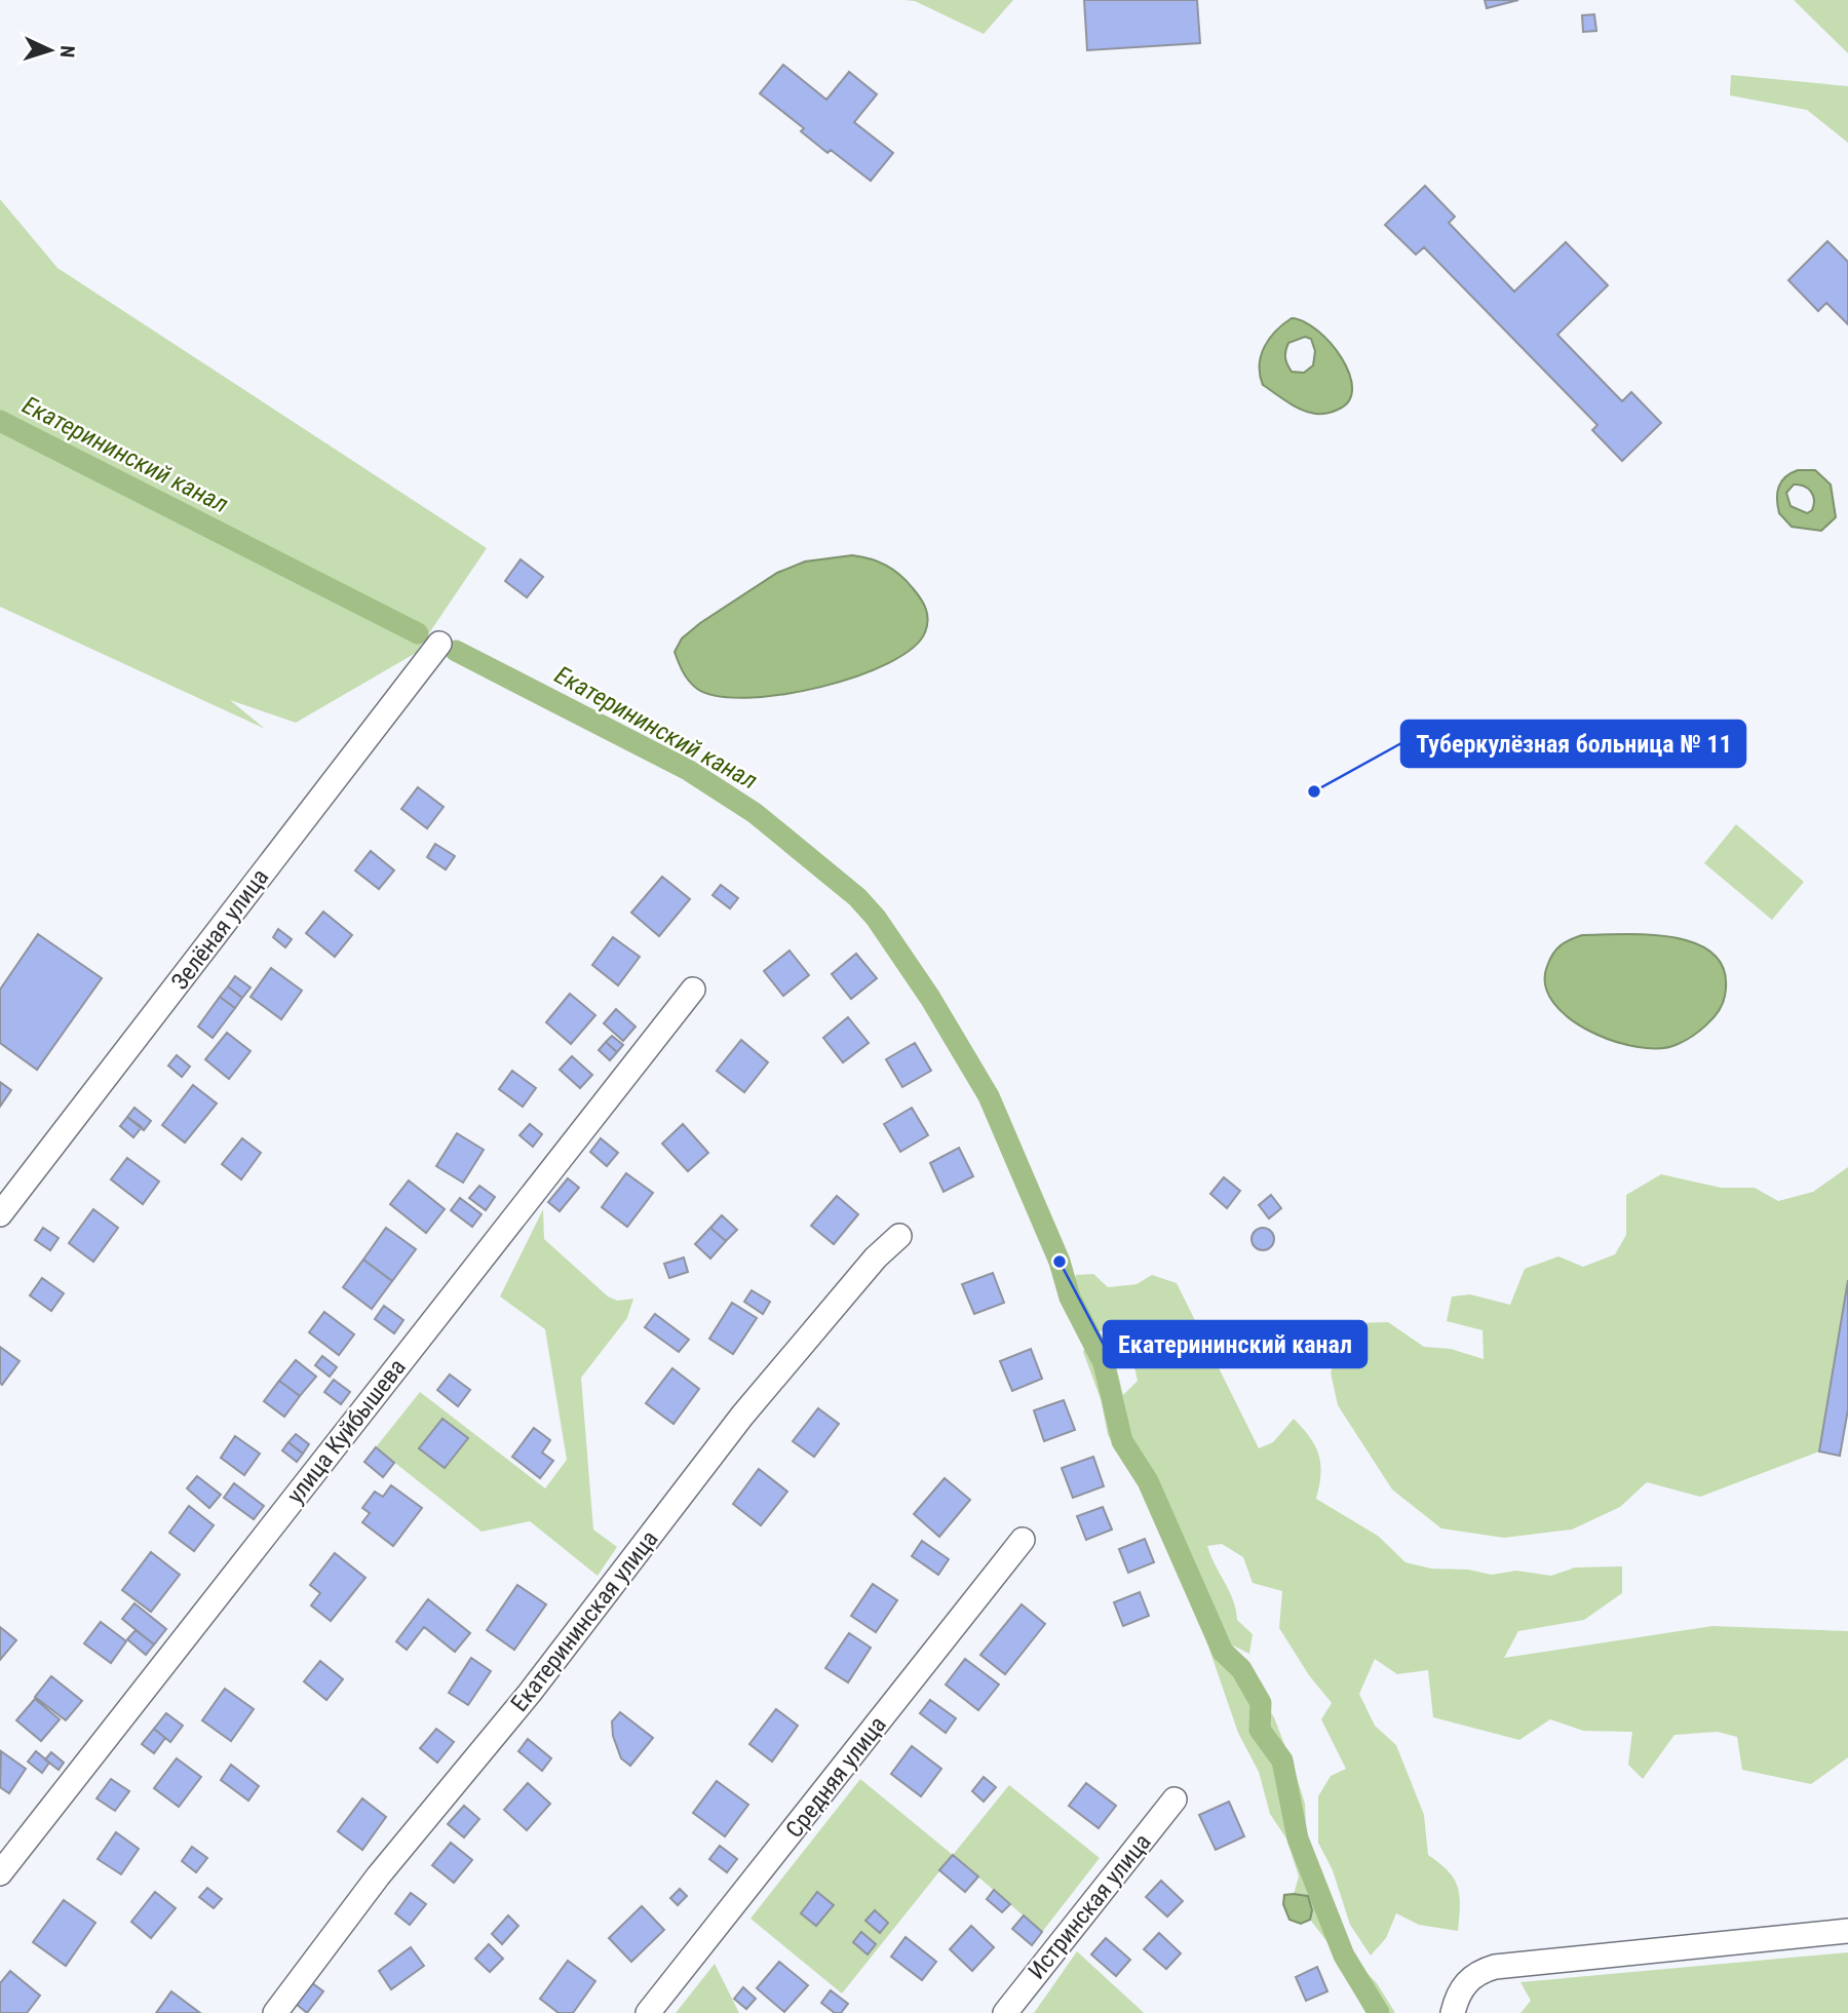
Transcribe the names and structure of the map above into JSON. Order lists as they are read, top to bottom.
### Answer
{
  "streets": {
    "street": [
      "Зелёная улица",
      "улица Куйбышева",
      "Екатерининская улица",
      "Средняя улица",
      "Истринская улица"
    ]
  },
  "water": ["Екатерининский канал"],
  "places": ["Туберкулёзная больница № 11", "Екатерининский канал"],
  "north": "right"
}
